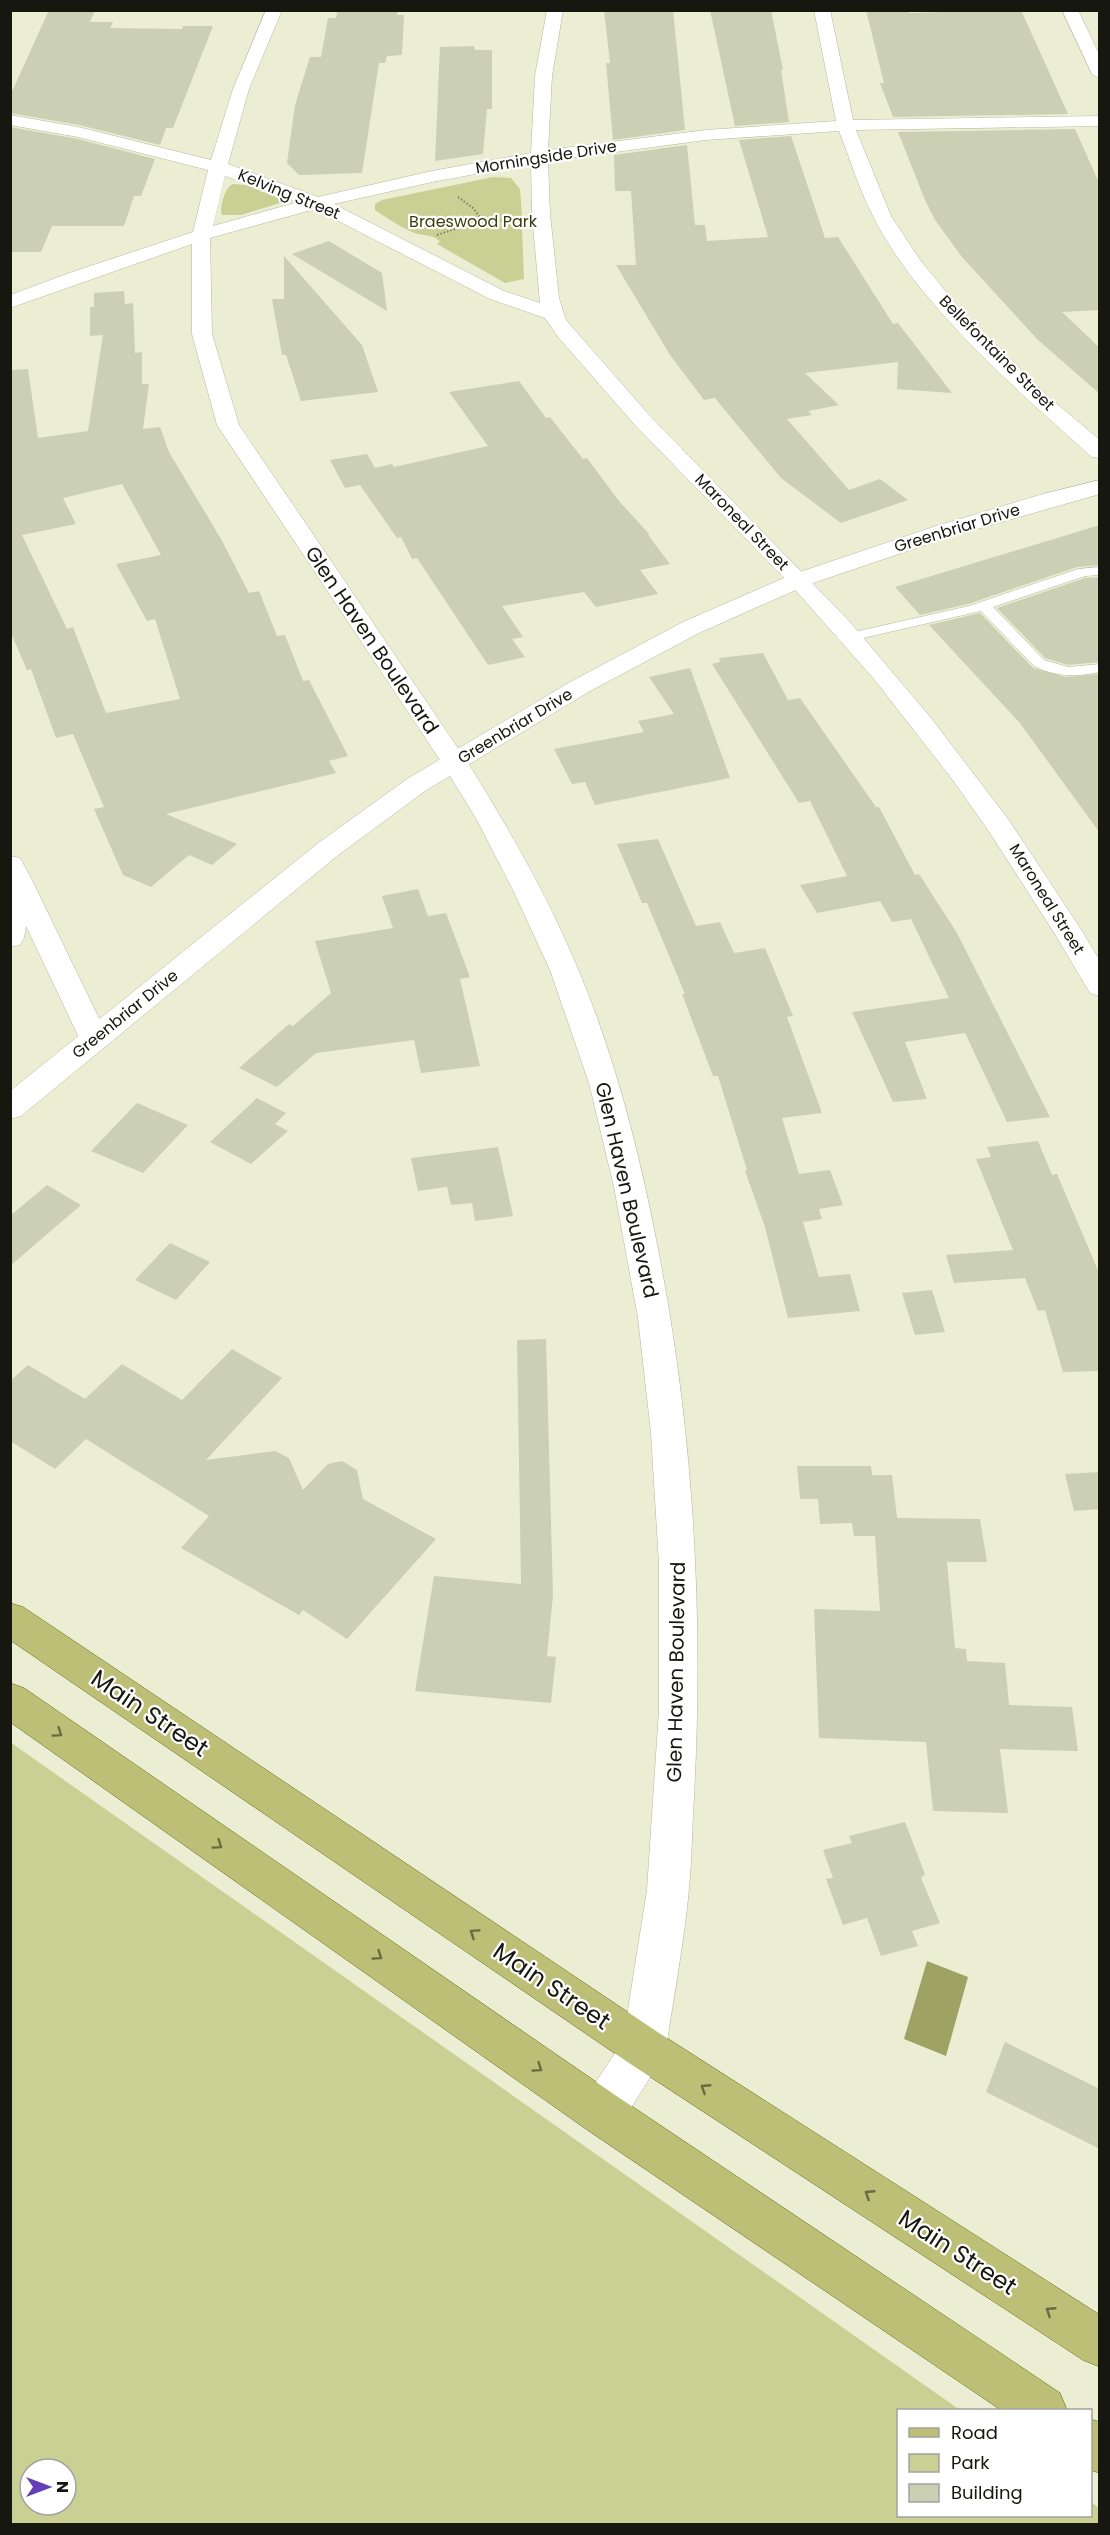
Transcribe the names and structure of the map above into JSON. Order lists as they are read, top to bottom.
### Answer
{
  "streets": {
    "main road": ["Main Street"],
    "street": [
      "Morningside Drive",
      "Kelving Street",
      "Bellefontaine Street",
      "Maroneal Street",
      "Greenbriar Drive",
      "Glen Haven Boulevard"
    ]
  },
  "crossings": [
    ["Morningside Drive", "Kelving Street"],
    ["Morningside Drive", "Bellefontaine Street"],
    ["Morningside Drive", "Glen Haven Boulevard"],
    ["Kelving Street", "Maroneal Street"],
    ["Kelving Street", "Glen Haven Boulevard"],
    ["Maroneal Street", "Greenbriar Drive"],
    ["Greenbriar Drive", "Glen Haven Boulevard"],
    ["Glen Haven Boulevard", "Main Street"]
  ],
  "parks": ["Braeswood Park"],
  "legend": ["Road", "Park", "Building"],
  "north": "right"
}
